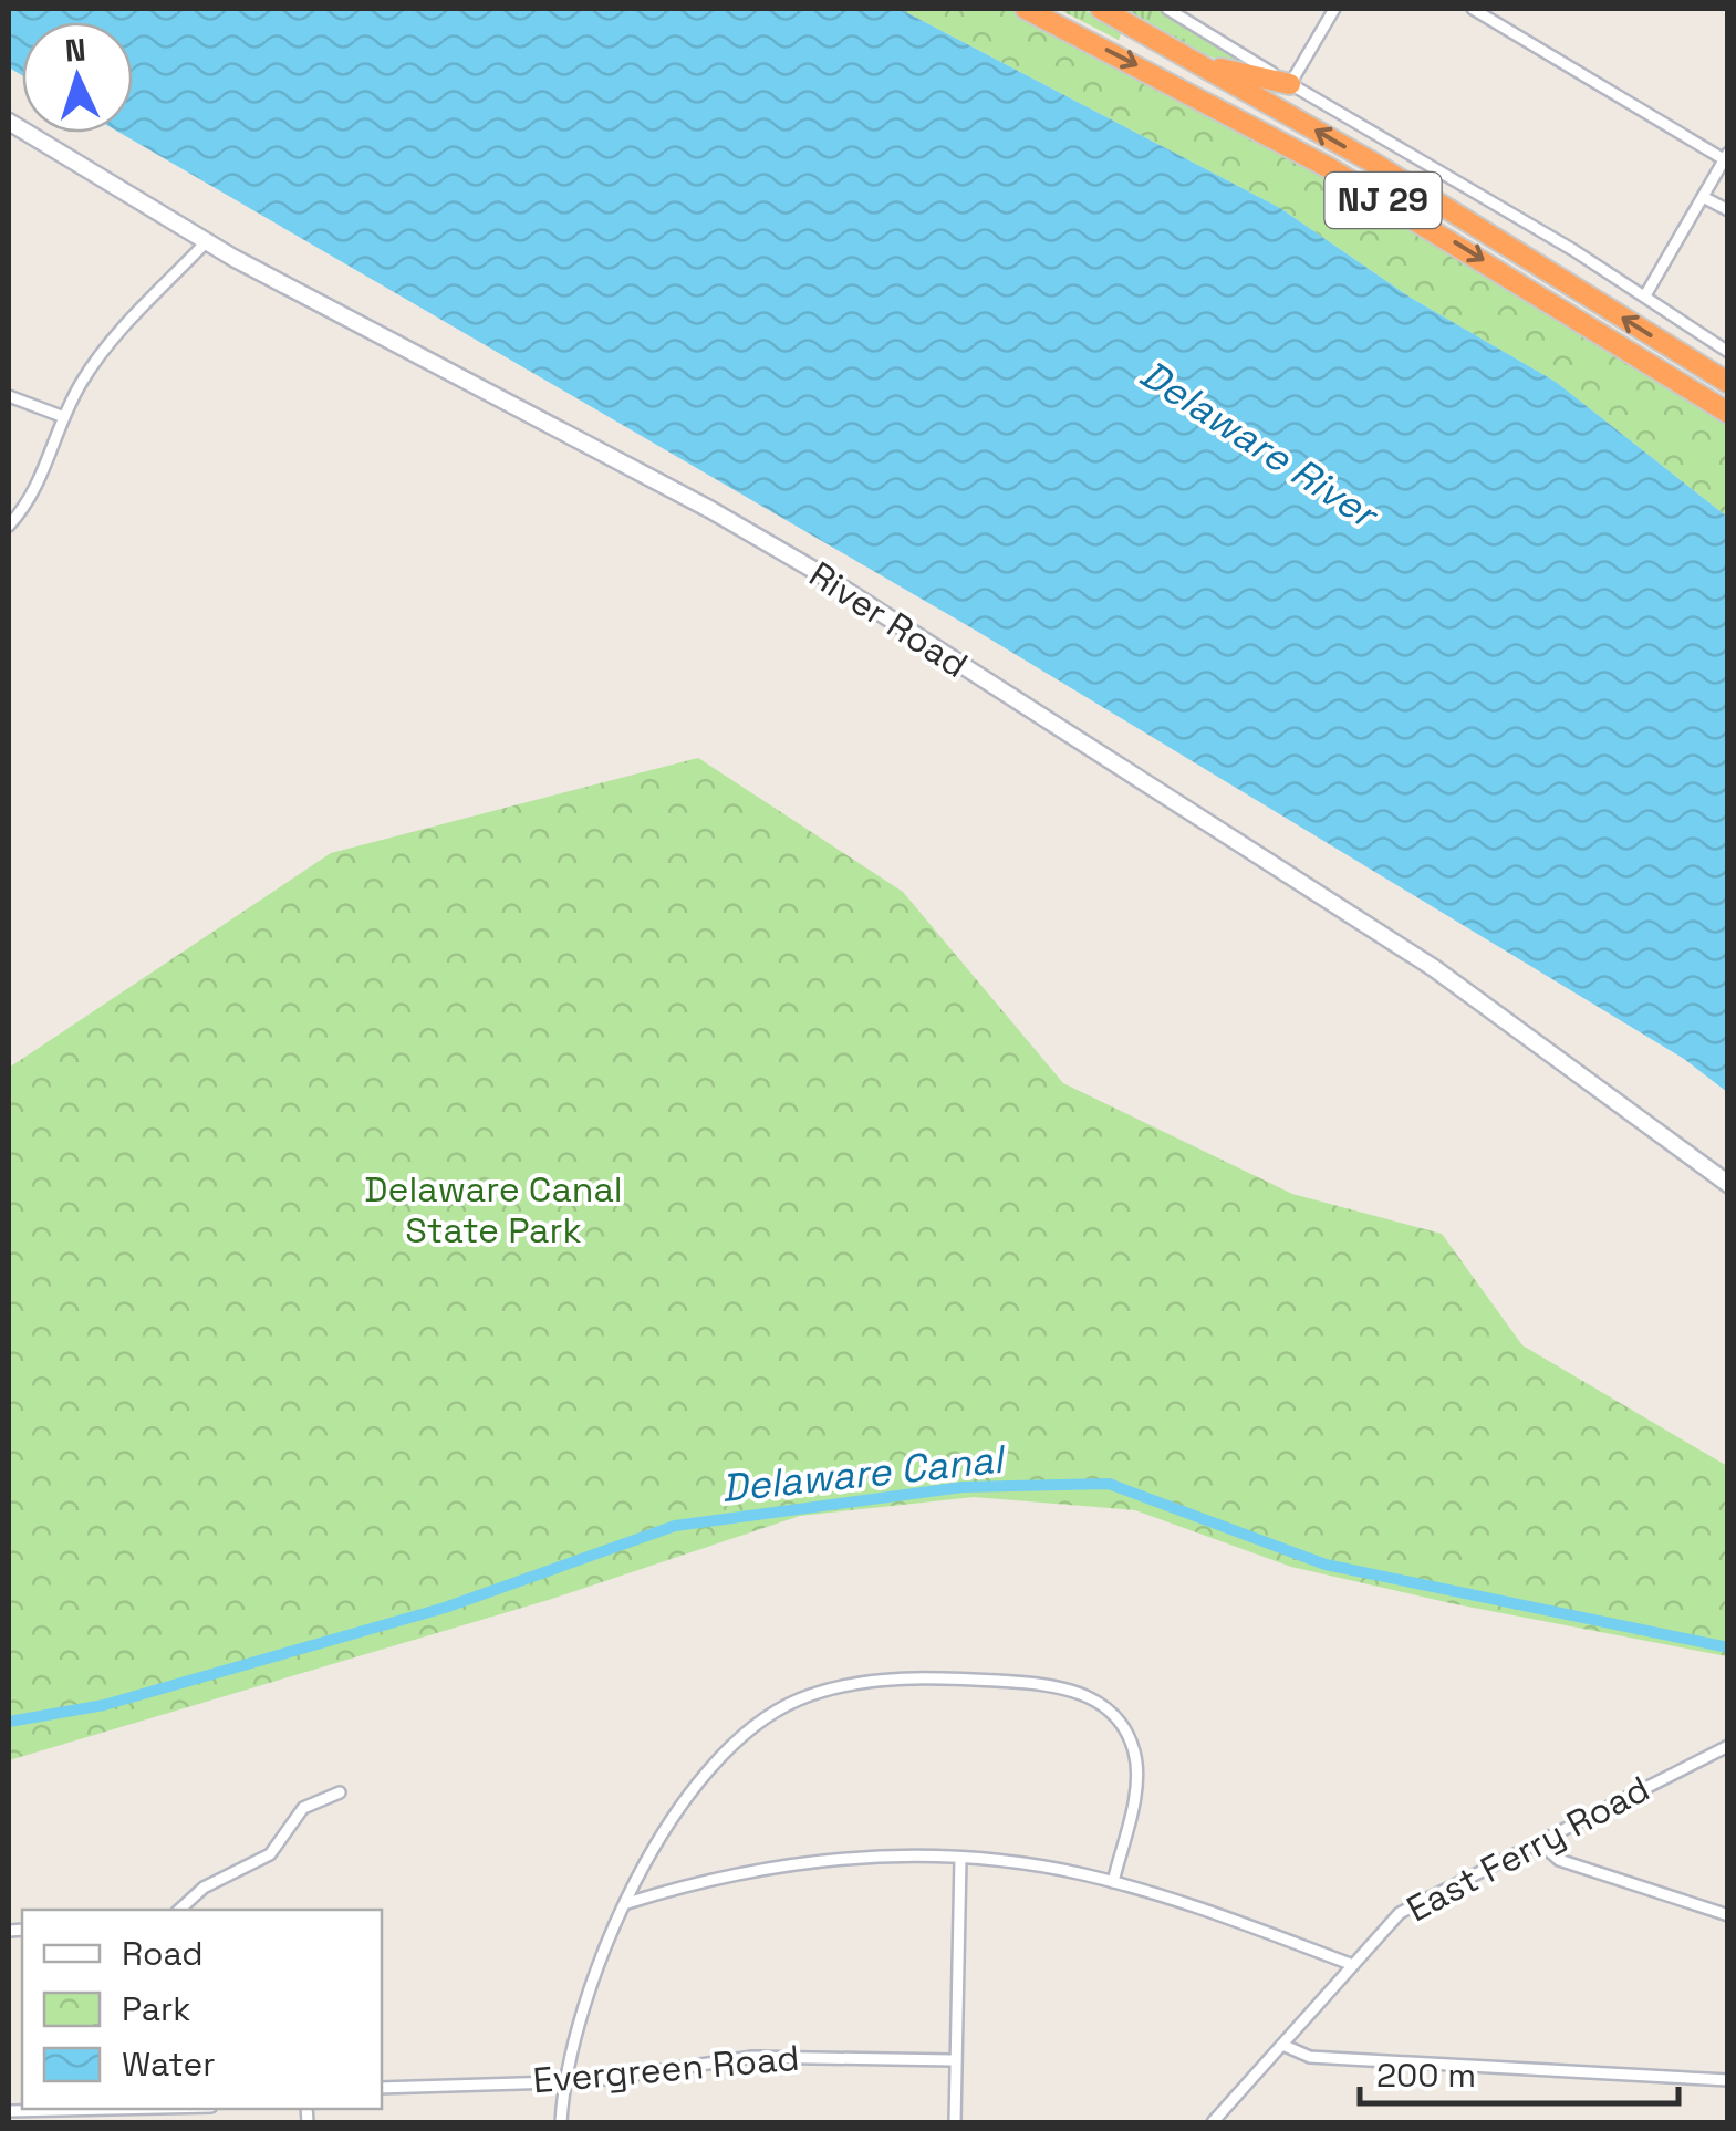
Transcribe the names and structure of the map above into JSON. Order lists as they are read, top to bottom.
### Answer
{
  "streets": {
    "highway": ["NJ 29"],
    "main road": ["River Road"],
    "street": ["East Ferry Road", "Evergreen Road"]
  },
  "water": ["Delaware River", "Delaware Canal"],
  "parks": ["Delaware Canal State Park"],
  "legend": ["Road", "Park", "Water"],
  "scale_bar": "200 m",
  "north": "top"
}
